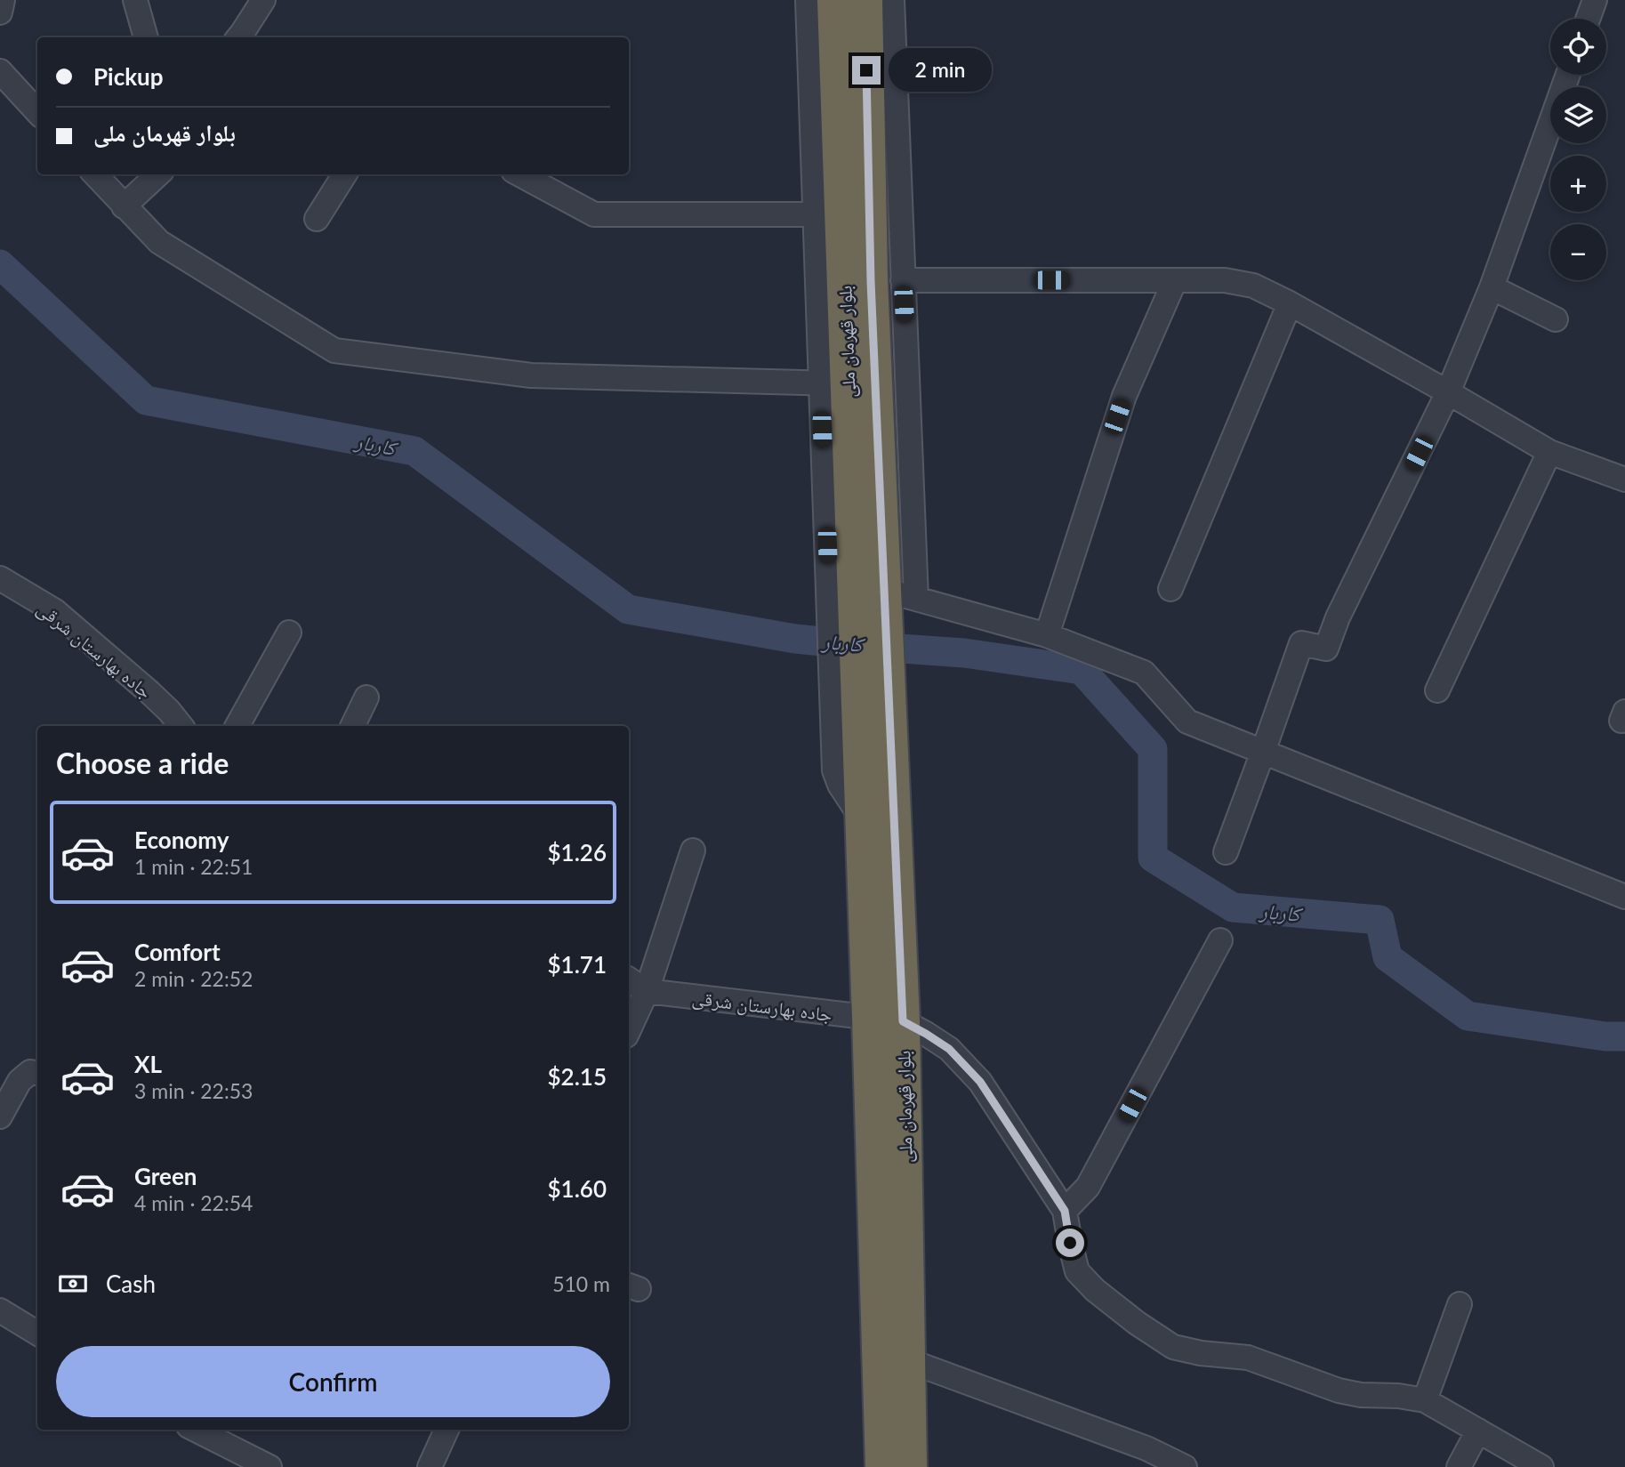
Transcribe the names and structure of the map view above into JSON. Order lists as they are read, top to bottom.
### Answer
{
  "streets": {
    "highway": ["بلوار قهرمان ملی"],
    "street": ["جاده بهارستان شرقی"]
  },
  "crossings": [
    ["بلوار قهرمان ملی", "جاده بهارستان شرقی"]
  ],
  "water": ["کاربار"],
  "page": {
    "map_buttons": ["+", "−"],
    "banner": ["Pickup", "بلوار قهرمان ملی"],
    "bubble": "2 min",
    "heading": "Choose a ride",
    "list": [
      {
        "name": "Economy",
        "note": "1 min · 22:51",
        "value": "$1.26"
      },
      {
        "name": "Comfort",
        "note": "2 min · 22:52",
        "value": "$1.71"
      },
      {
        "name": "XL",
        "note": "3 min · 22:53",
        "value": "$2.15"
      },
      {
        "name": "Green",
        "note": "4 min · 22:54",
        "value": "$1.60"
      }
    ],
    "pay": ["Cash", "510 m"],
    "buttons": "Confirm"
  }
}
